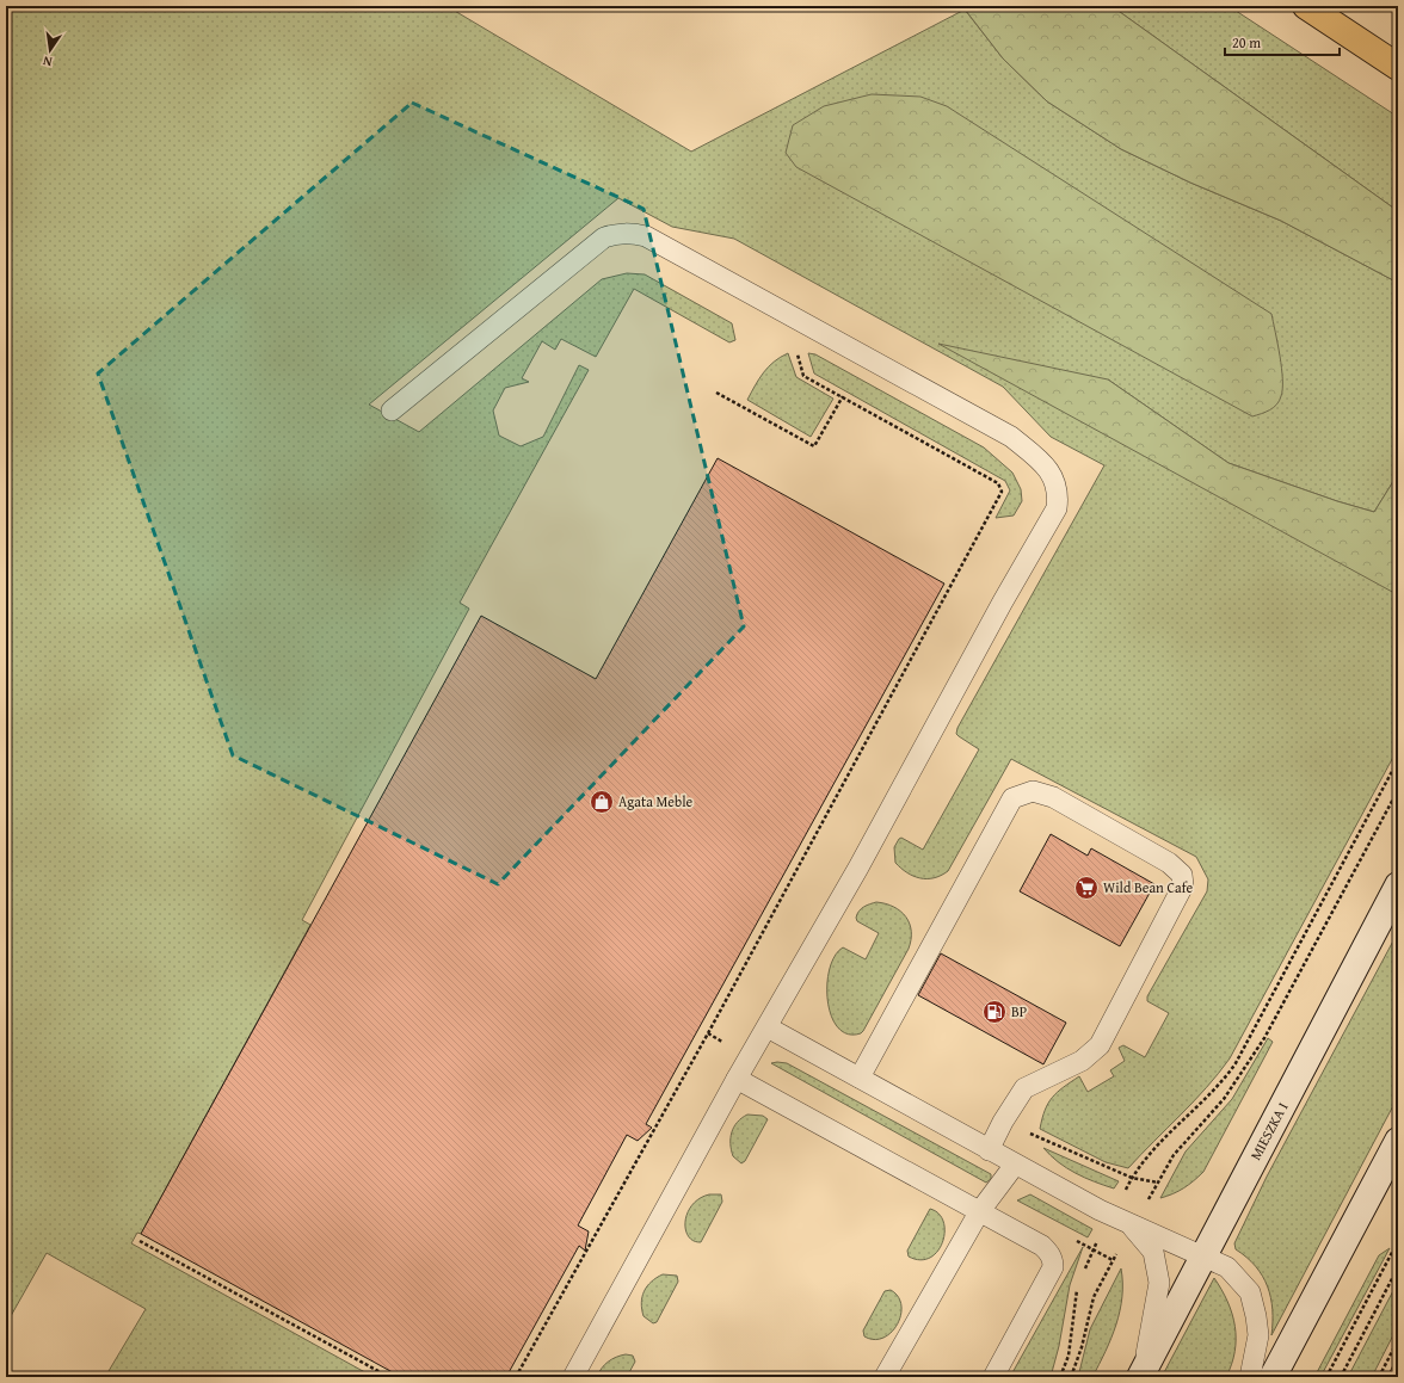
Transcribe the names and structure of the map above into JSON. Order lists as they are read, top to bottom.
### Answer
{
  "streets": {
    "street": ["MIESZKA I"]
  },
  "places": {
    "shop": ["Agata Meble"],
    "supermarket": ["Wild Bean Cafe"],
    "fuel station": ["BP"]
  },
  "scale_bar": "20 m",
  "north": "bottom"
}
